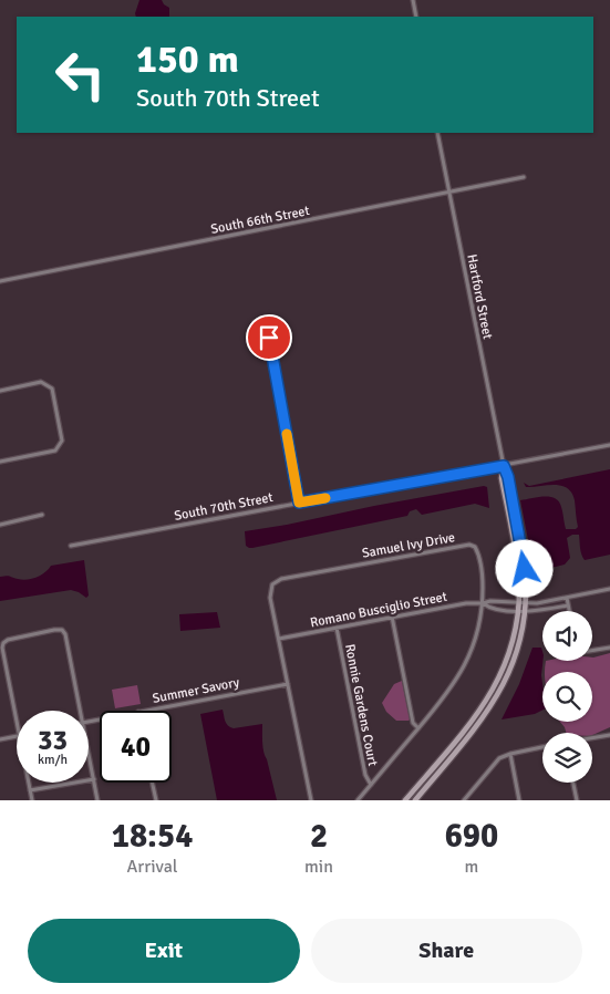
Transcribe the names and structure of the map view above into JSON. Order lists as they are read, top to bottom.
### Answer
{
  "streets": {
    "street": [
      "South 66th Street",
      "Hartford Street",
      "South 70th Street",
      "Samuel Ivy Drive",
      "Romano Busciglio Street",
      "Summer Savory",
      "Ronnie Gardens Court"
    ]
  },
  "crossings": [
    ["South 66th Street", "Hartford Street"],
    ["Hartford Street", "South 70th Street"],
    ["Samuel Ivy Drive", "Romano Busciglio Street"],
    ["Samuel Ivy Drive", "Summer Savory"],
    ["Samuel Ivy Drive", "Ronnie Gardens Court"],
    ["Romano Busciglio Street", "Ronnie Gardens Court"]
  ],
  "page": {
    "turn": ["150 m", "South 70th Street"],
    "speed": "33 km/h",
    "limit": "40",
    "eta": [
      "18:54",
      "Arrival",
      "2",
      "min",
      "690",
      "m"
    ],
    "buttons": ["Exit", "Share"]
  }
}
